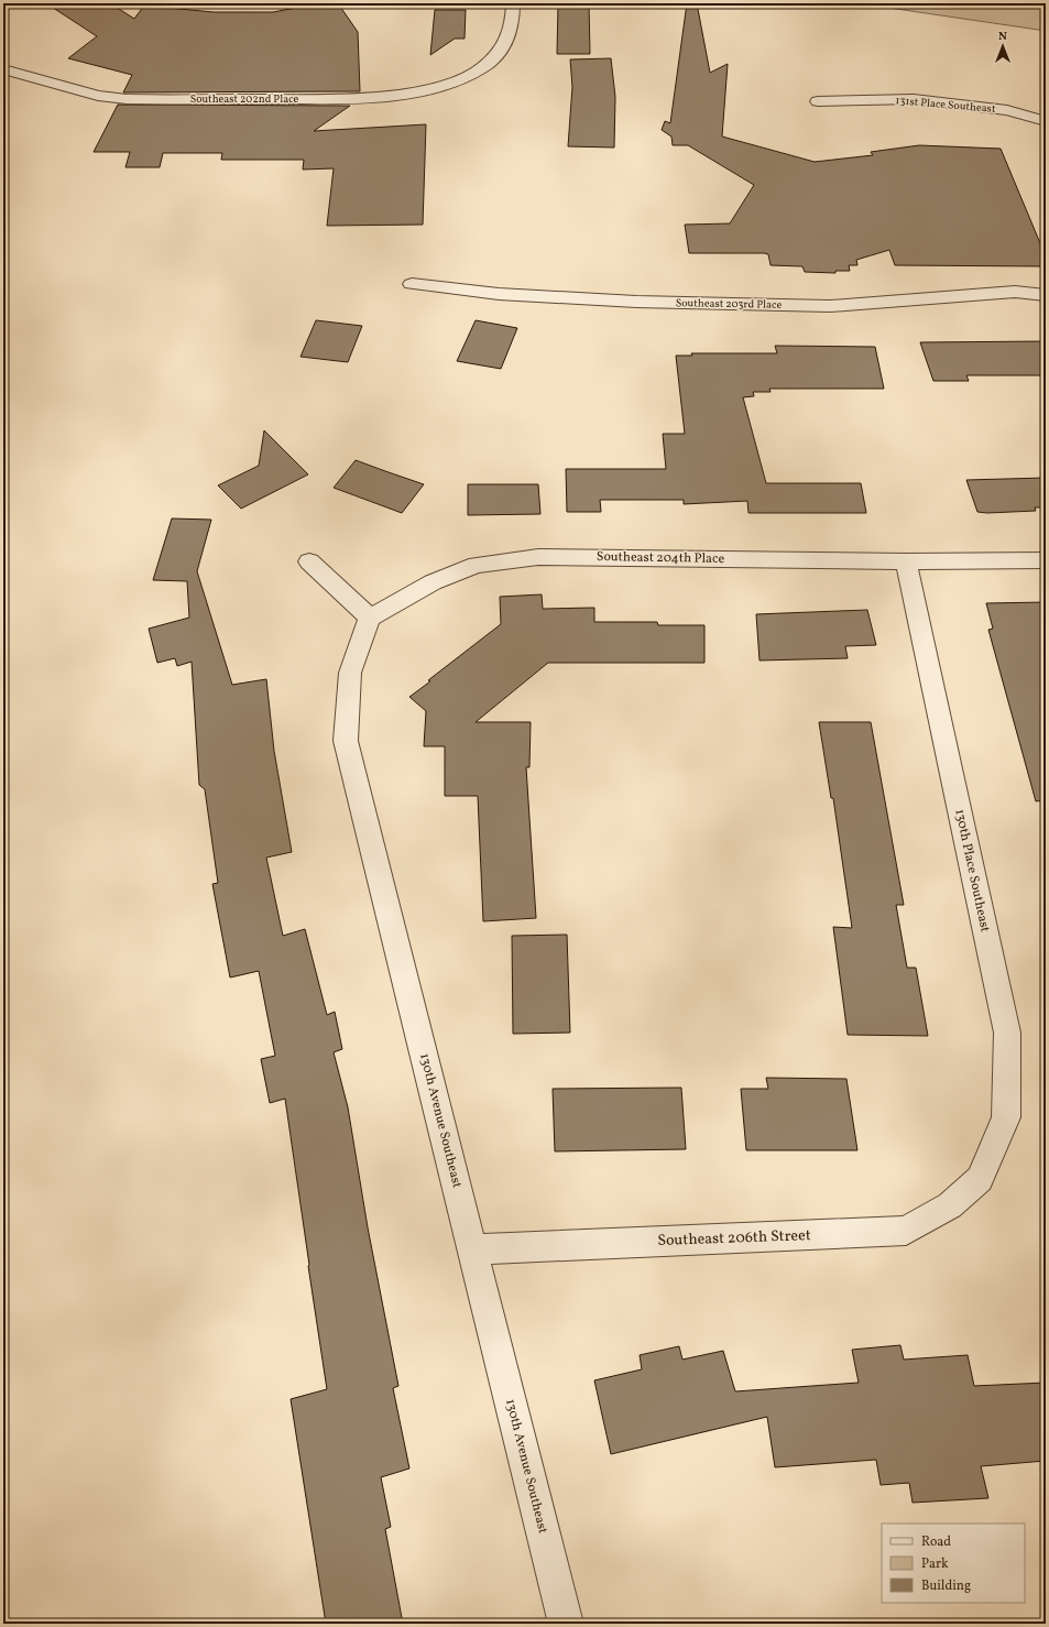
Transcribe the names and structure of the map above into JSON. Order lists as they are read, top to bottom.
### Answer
{
  "streets": {
    "street": [
      "Southeast 202nd Place",
      "131st Place Southeast",
      "Southeast 203rd Place",
      "Southeast 204th Place",
      "130th Place Southeast",
      "130th Avenue Southeast",
      "Southeast 206th Street"
    ]
  },
  "crossings": [
    ["Southeast 204th Place", "130th Place Southeast"],
    ["Southeast 204th Place", "130th Avenue Southeast"],
    ["130th Place Southeast", "Southeast 206th Street"],
    ["130th Avenue Southeast", "Southeast 206th Street"]
  ],
  "legend": ["Road", "Park", "Building"],
  "north": "top"
}
